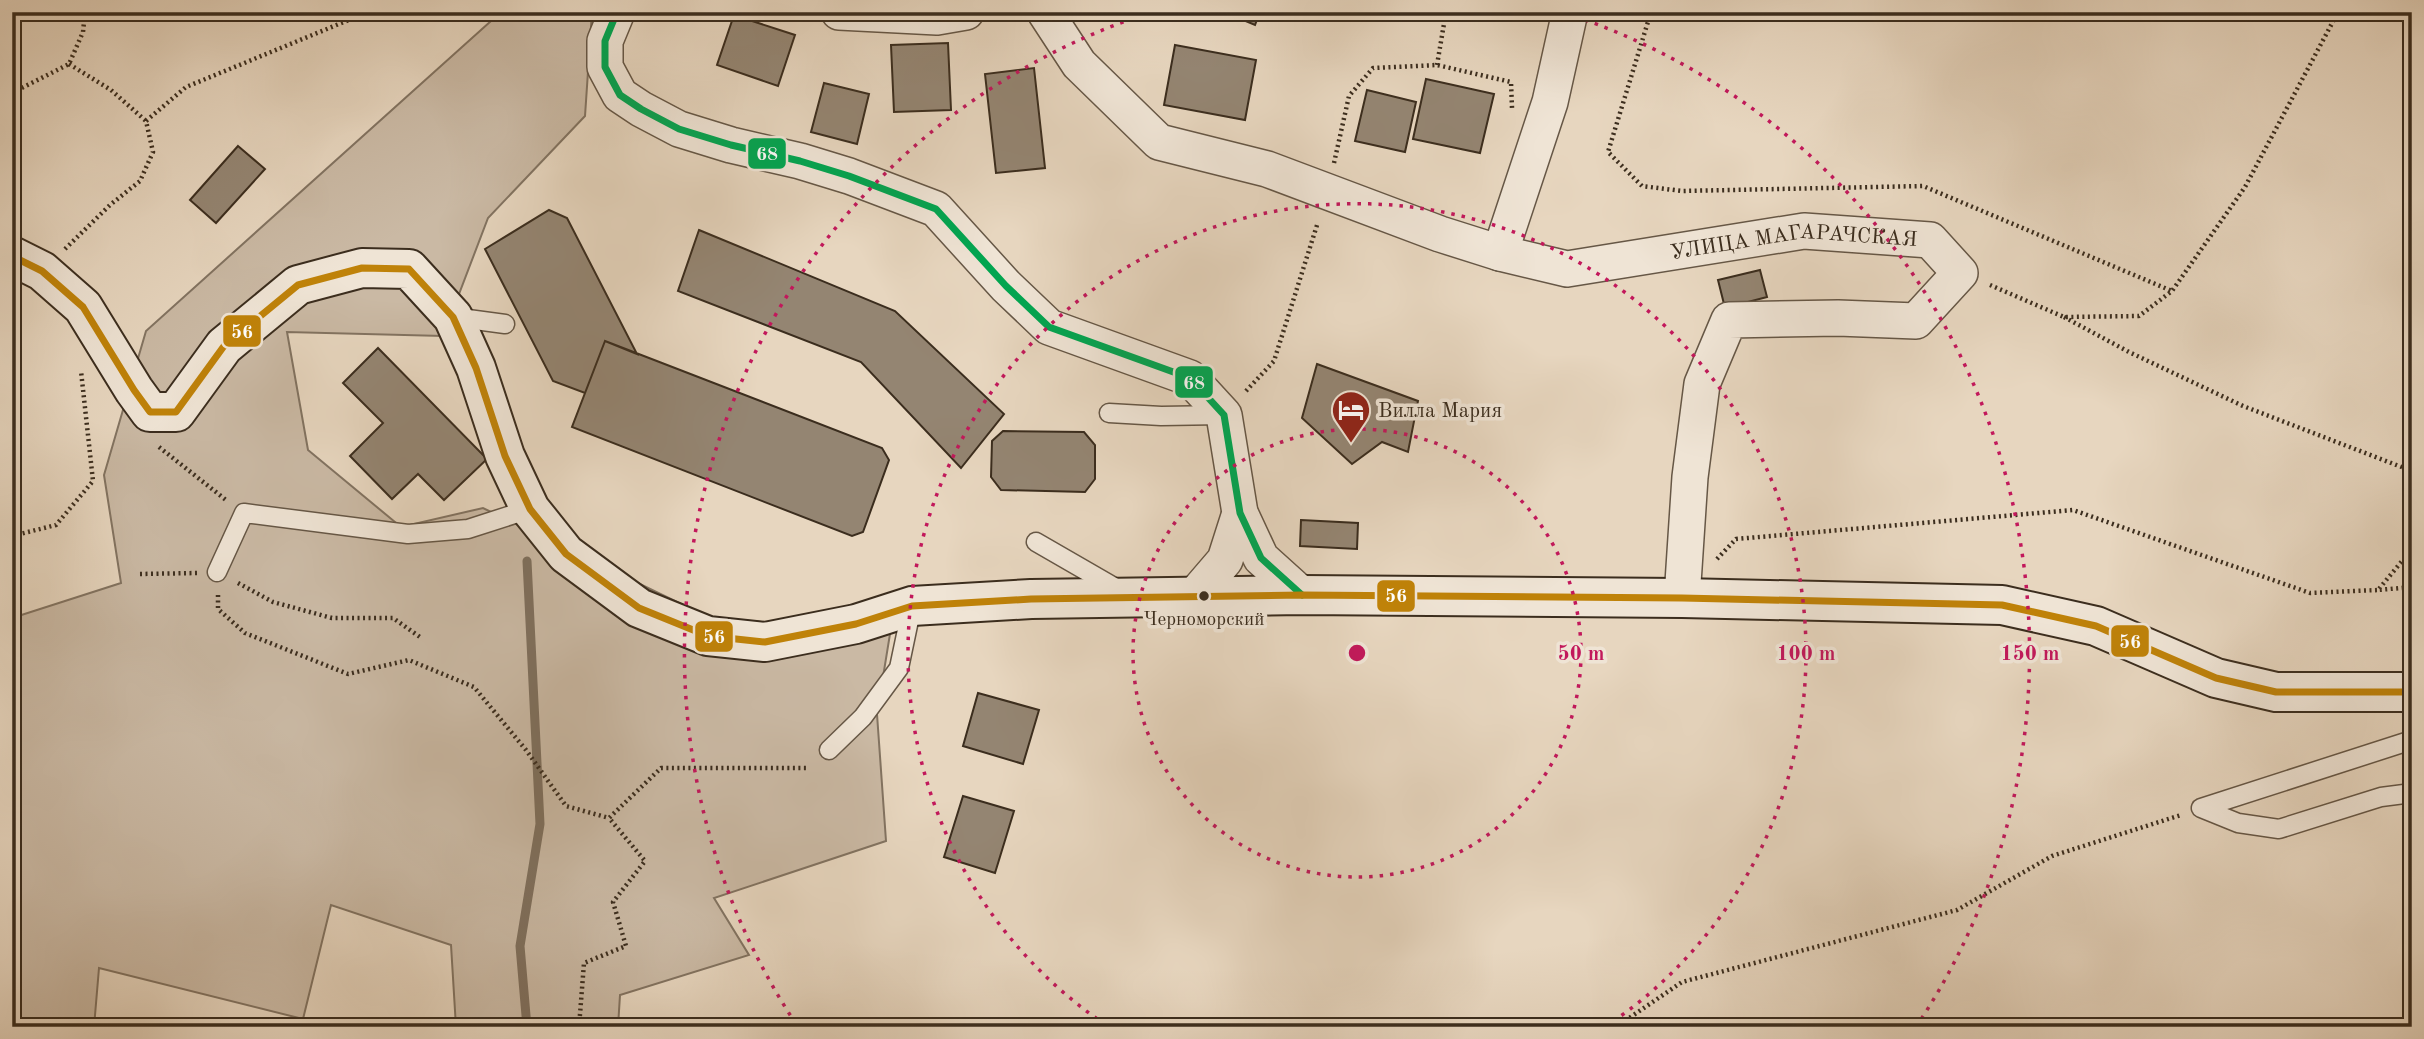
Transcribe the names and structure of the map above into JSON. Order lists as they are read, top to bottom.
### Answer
{
  "streets": {
    "street": ["УЛИЦА МАГАРАЧСКАЯ"]
  },
  "places": {
    "hotel": ["Вилла Мария"],
    "other": ["Черноморский"]
  },
  "lines": ["transit line 68", "transit line 56"],
  "rings": ["50 m", "100 m", "150 m"]
}
